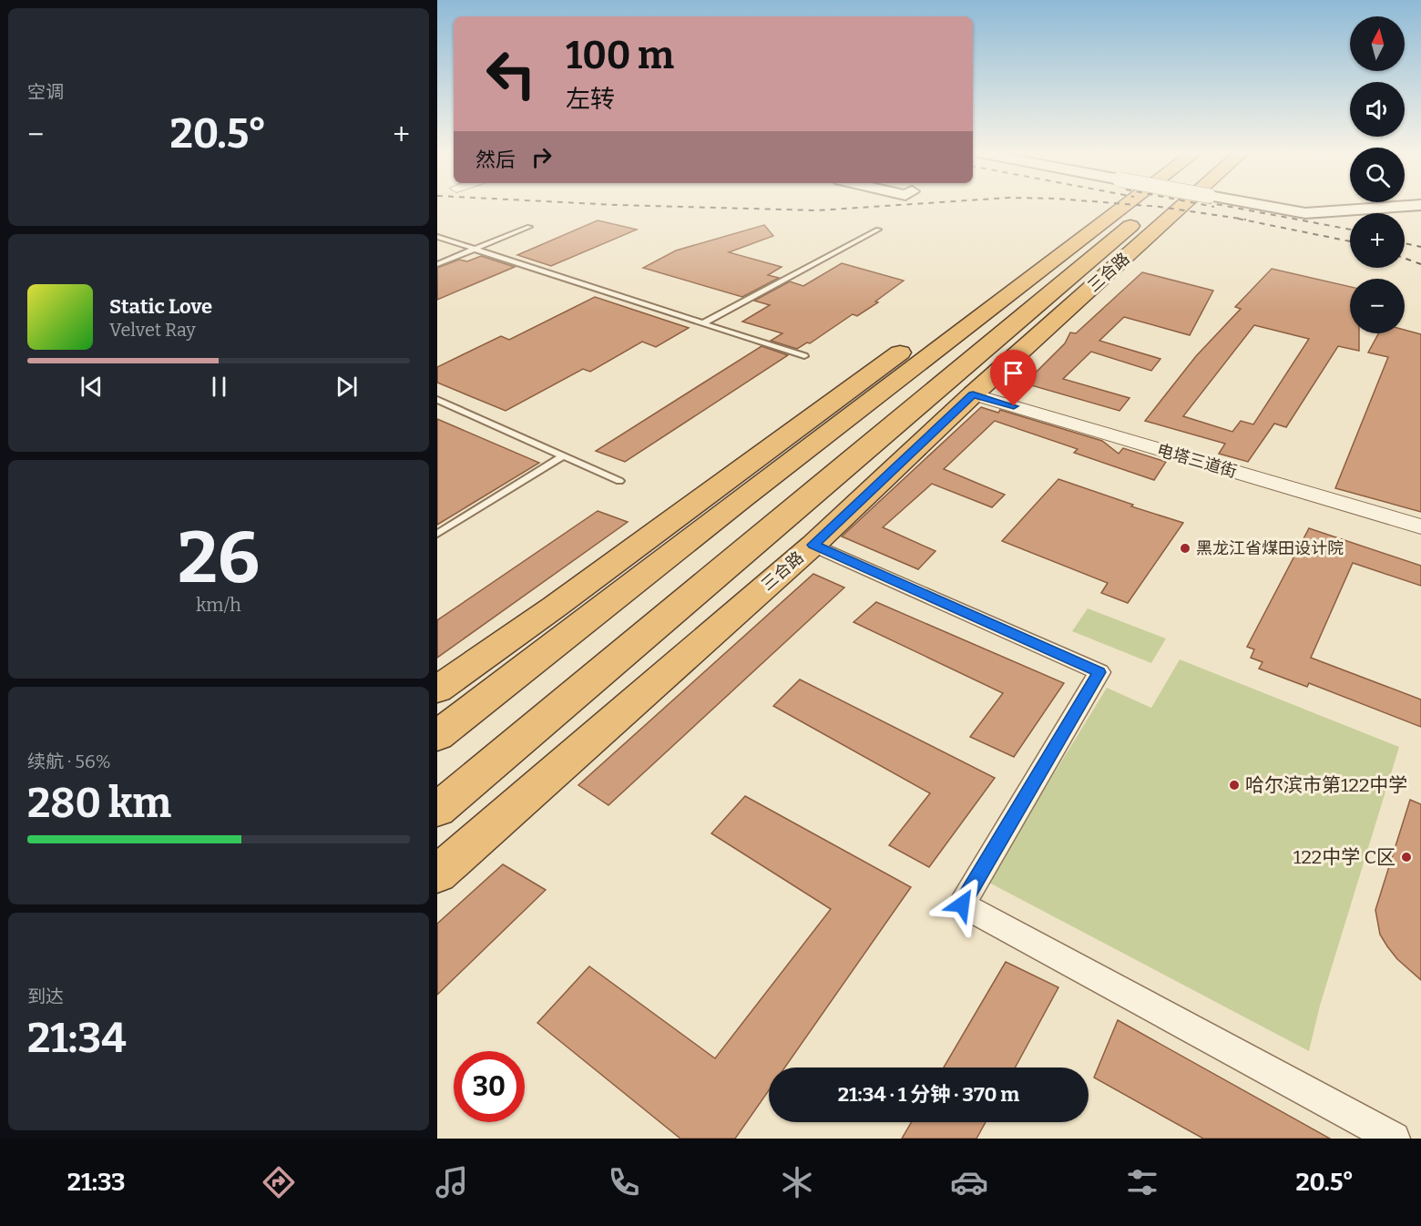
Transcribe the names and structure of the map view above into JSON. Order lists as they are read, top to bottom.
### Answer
{
  "streets": {
    "highway": ["三合路"],
    "street": ["电塔三道街"]
  },
  "crossings": [
    ["三合路", "电塔三道街"]
  ],
  "places": ["黑龙江省煤田设计院", "哈尔滨市第122中学", "122中学 C区"],
  "north": "top",
  "page": {
    "tile": [
      "空调",
      ["26", "km/h"],
      ["续航 · 56%", "280 km"],
      ["到达", "21:34"]
    ],
    "map_buttons": ["+", "−"],
    "turn": ["100 m", "左转"],
    "heat": ["−", "20.5°", "+"],
    "then": "然后",
    "song": ["Static Love", "Velvet Ray"],
    "limit": "30",
    "trip": "21:34 · 1 分钟 · 370 m",
    "tabs": ["21:33", "20.5°"]
  }
}
